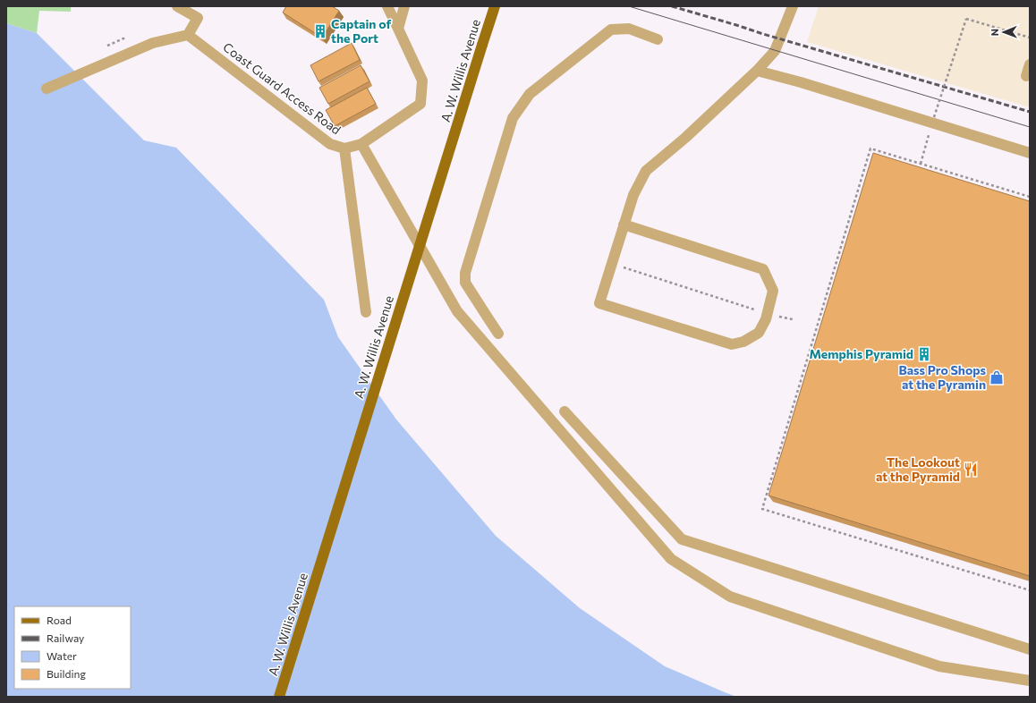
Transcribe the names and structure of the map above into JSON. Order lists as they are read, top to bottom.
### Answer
{
  "streets": {
    "main road": ["A. W. Willis Avenue"],
    "lane": ["Coast Guard Access Road"]
  },
  "places": {
    "building": ["Captain of the Port", "Memphis Pyramid"],
    "shop": ["Bass Pro Shops at the Pyramin"],
    "restaurant": ["The Lookout at the Pyramid"]
  },
  "legend": [
    "Road",
    "Railway",
    "Water",
    "Building"
  ],
  "north": "left"
}
